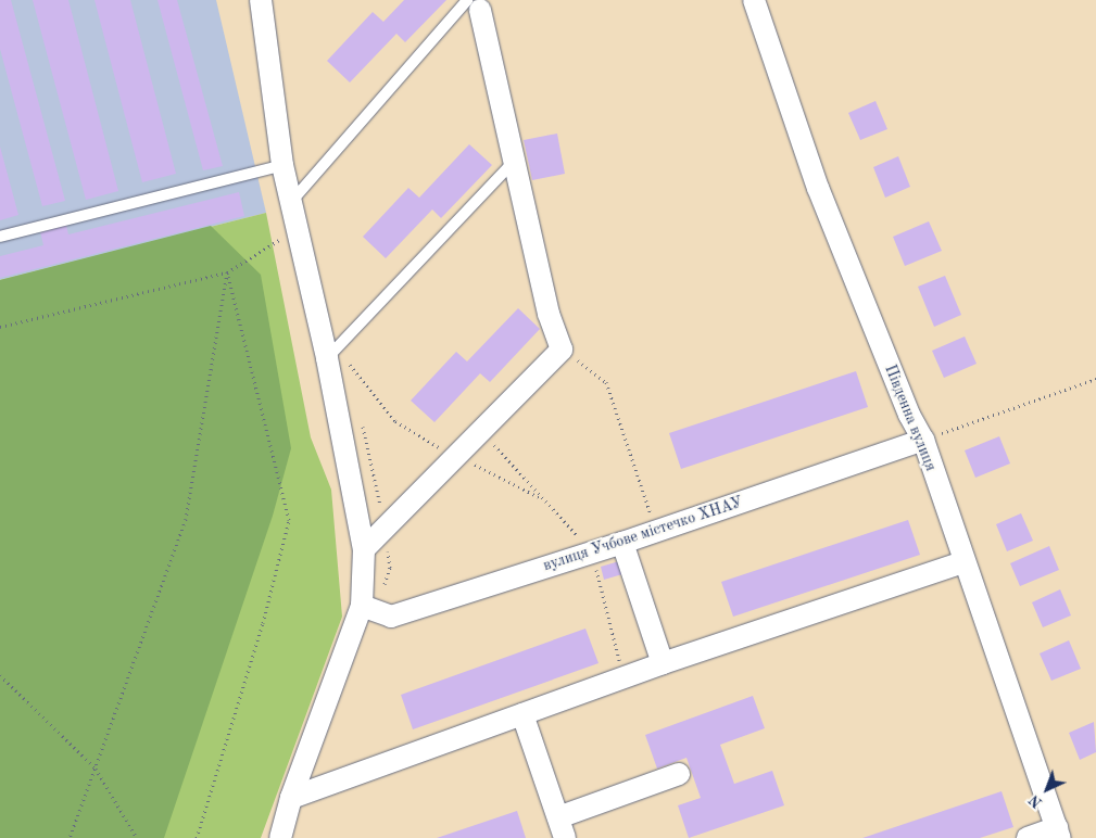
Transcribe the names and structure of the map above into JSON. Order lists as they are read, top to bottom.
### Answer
{
  "streets": {
    "street": ["Південна вулиця", "вулиця Учбове містечко ХНАУ"]
  },
  "crossings": [
    ["Південна вулиця", "вулиця Учбове містечко ХНАУ"]
  ],
  "north": "bottom left"
}
